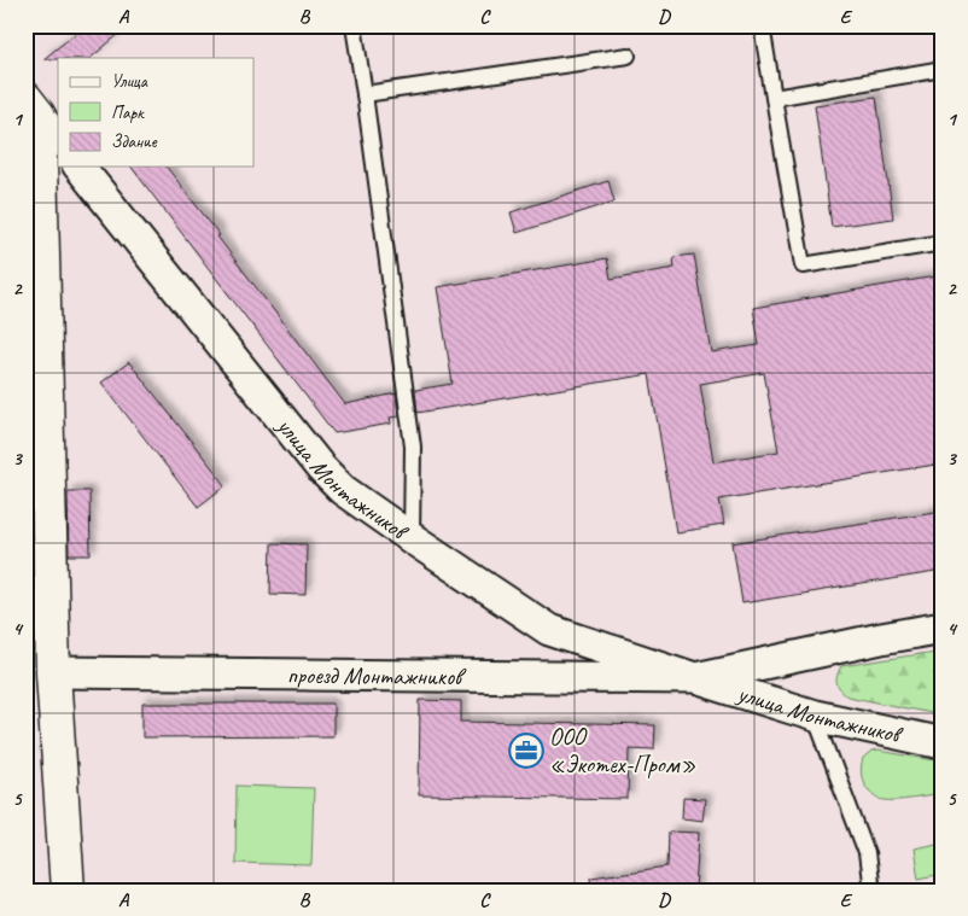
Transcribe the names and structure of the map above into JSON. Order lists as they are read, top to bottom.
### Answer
{
  "streets": {
    "street": ["улица Монтажников", "проезд Монтажников"]
  },
  "crossings": [
    ["улица Монтажников", "проезд Монтажников"]
  ],
  "places": {
    "office": ["ООО «Экотех-Пром»"]
  },
  "legend": ["Улица", "Парк", "Здание"],
  "grid": {
    "columns": [
      "A",
      "B",
      "C",
      "D",
      "E"
    ],
    "rows": [
      "1",
      "2",
      "3",
      "4",
      "5"
    ]
  }
}
